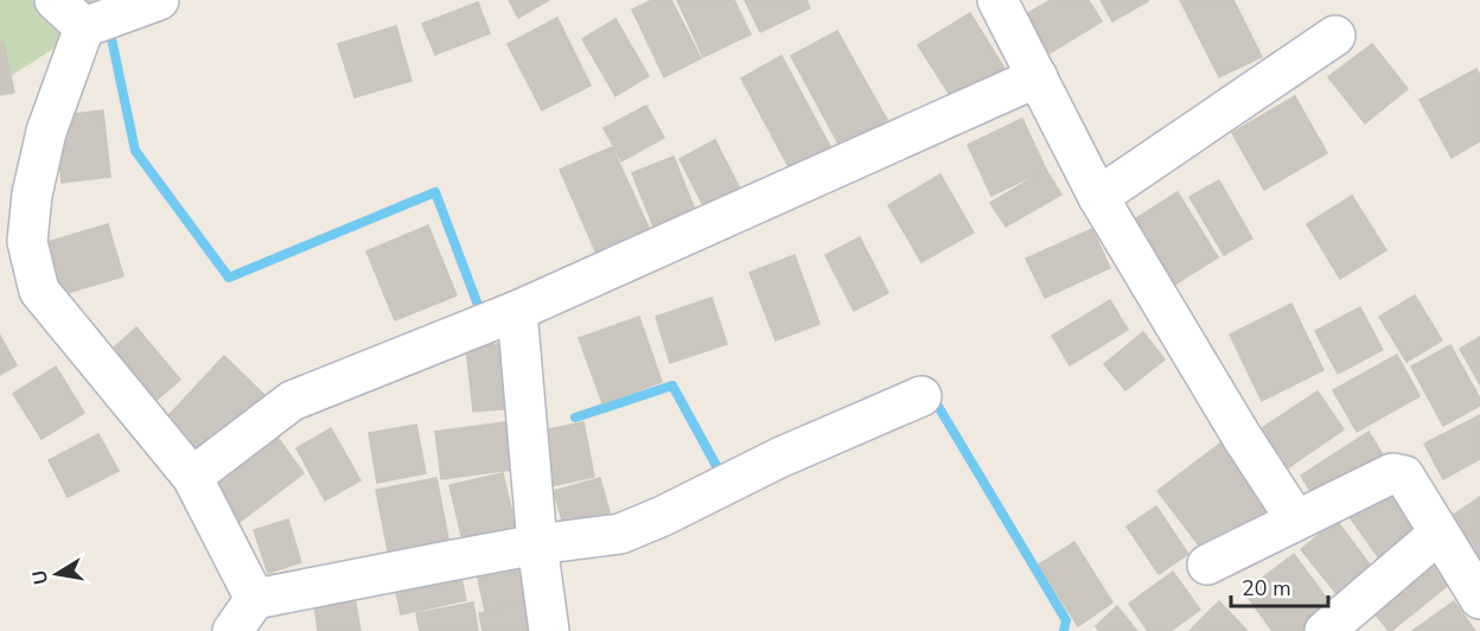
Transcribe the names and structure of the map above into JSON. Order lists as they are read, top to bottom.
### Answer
{
  "scale_bar": "20 m",
  "north": "left"
}
